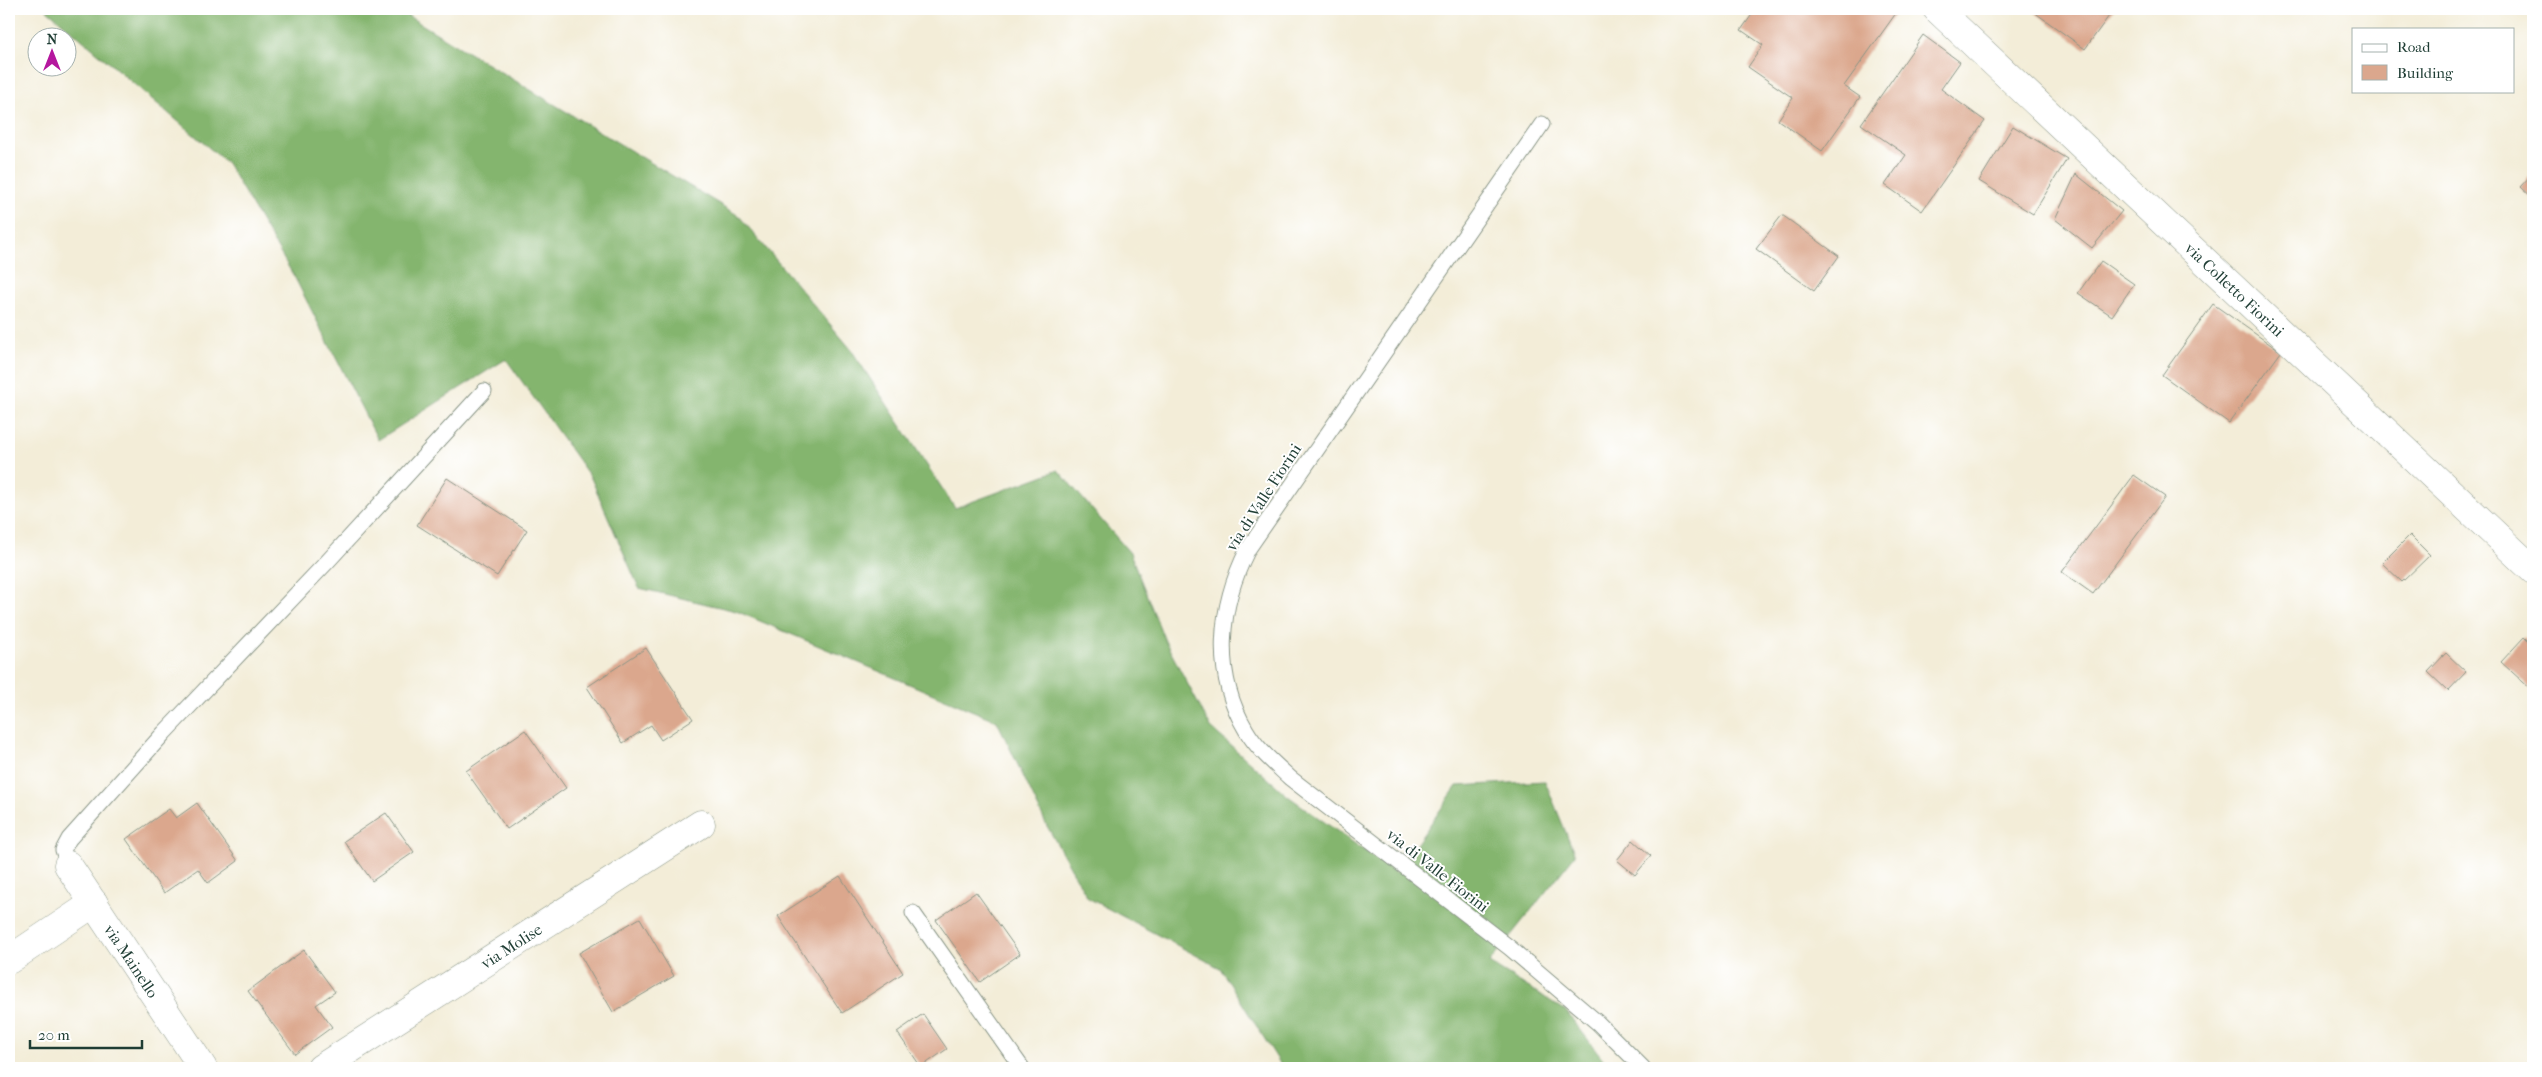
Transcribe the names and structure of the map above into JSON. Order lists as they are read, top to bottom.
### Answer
{
  "streets": {
    "street": ["via Colletto Fiorini", "via Molise", "via Mainello"],
    "lane": ["via di Valle Fiorini"]
  },
  "legend": ["Road", "Building"],
  "scale_bar": "20 m",
  "north": "top"
}
